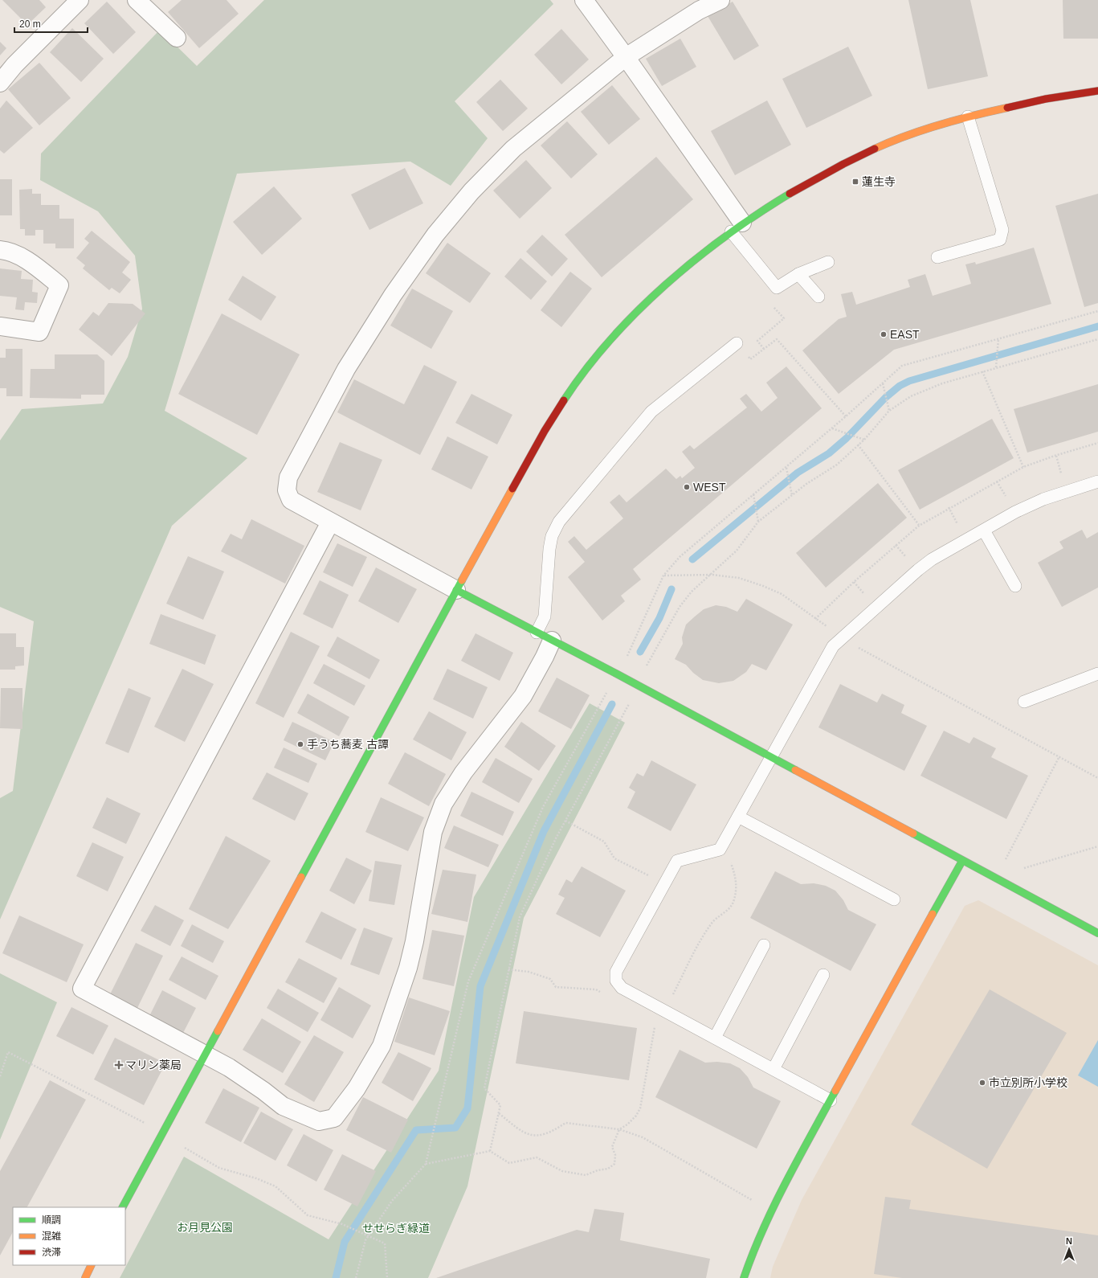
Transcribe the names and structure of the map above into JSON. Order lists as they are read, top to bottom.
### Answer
{
  "parks": ["お月見公園", "せせらぎ緑道"],
  "places": {
    "transit": ["蓮生寺"],
    "other": [
      "EAST",
      "WEST",
      "手うち蕎麦 古譚",
      "市立別所小学校"
    ],
    "health": ["マリン薬局"]
  },
  "legend": ["順調", "混雑", "渋滞"],
  "scale_bar": "20 m",
  "north": "top"
}
